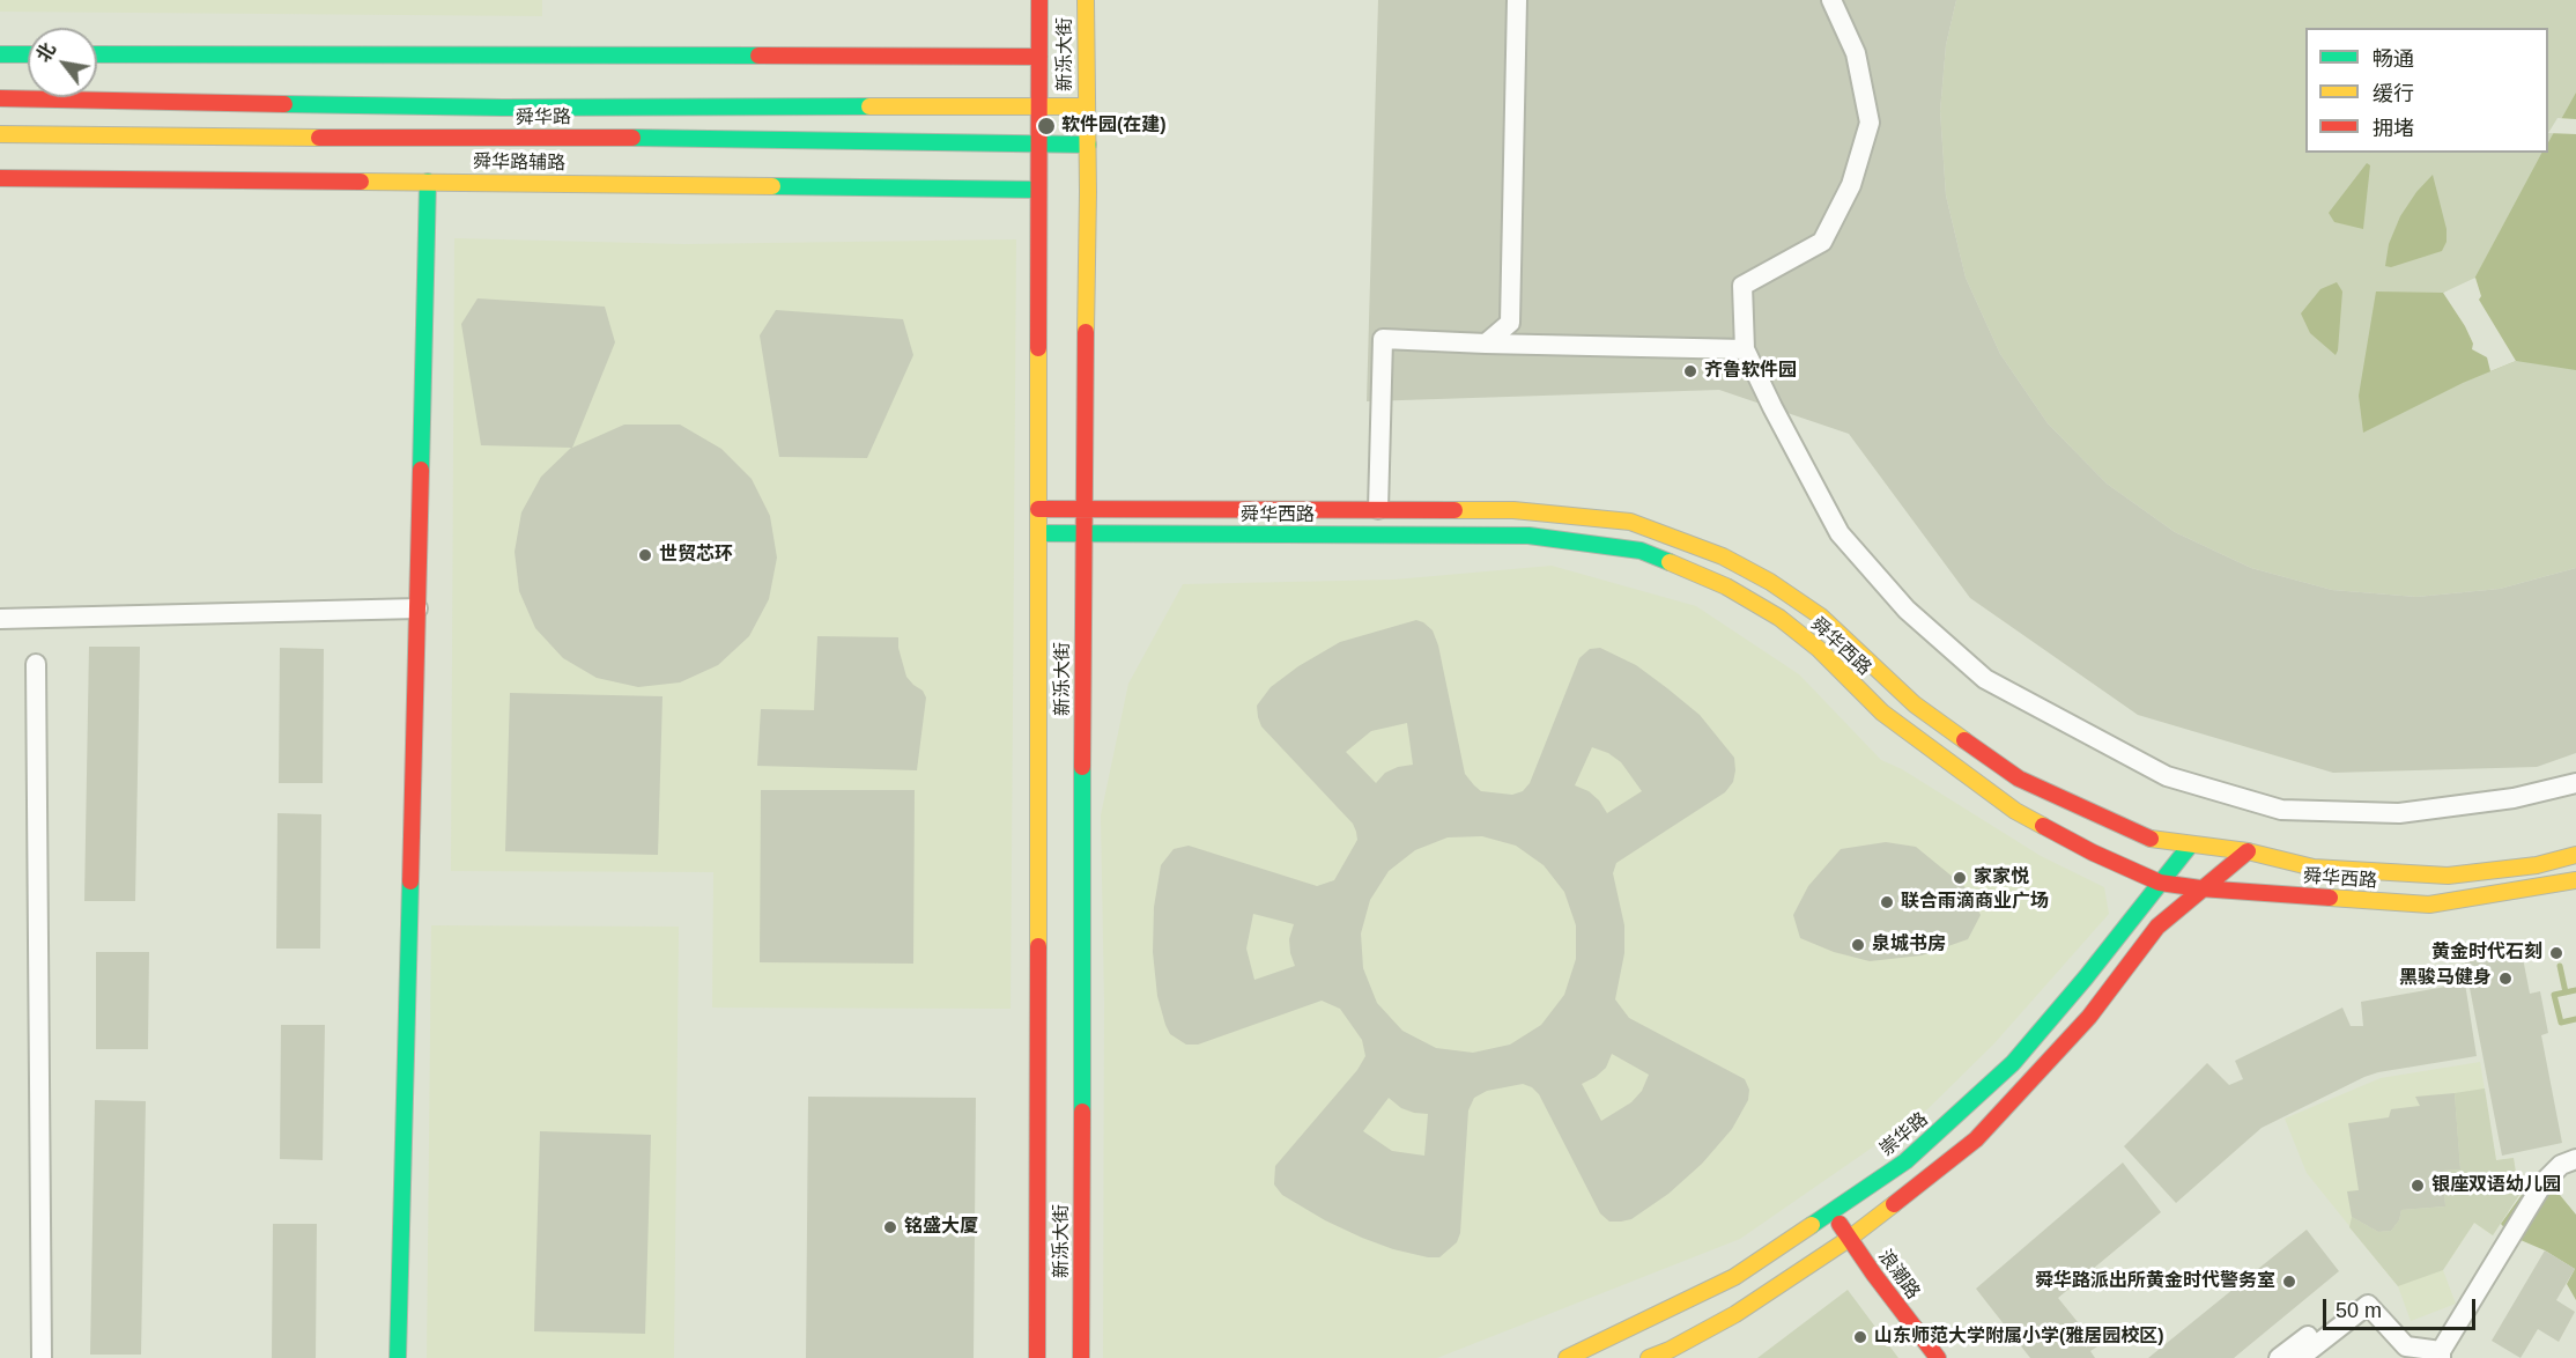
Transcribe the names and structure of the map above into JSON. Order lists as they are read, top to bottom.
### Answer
{
  "streets": {
    "main road": [
      "新泺大街",
      "舜华路",
      "舜华路辅路",
      "舜华西路",
      "崇华路",
      "浪潮路"
    ]
  },
  "crossings": [
    ["新泺大街", "舜华路"],
    ["新泺大街", "舜华路辅路"],
    ["新泺大街", "舜华西路"],
    ["舜华西路", "崇华路"],
    ["崇华路", "浪潮路"]
  ],
  "places": [
    "软件园(在建)",
    "齐鲁软件园",
    "世贸芯环",
    "家家悦",
    "联合雨滴商业广场",
    "泉城书房",
    "黄金时代石刻",
    "黑骏马健身",
    "银座双语幼儿园",
    "铭盛大厦",
    "舜华路派出所黄金时代警务室",
    "山东师范大学附属小学(雅居园校区)"
  ],
  "legend": ["畅通", "缓行", "拥堵"],
  "scale_bar": "50 m",
  "north": "top left"
}
